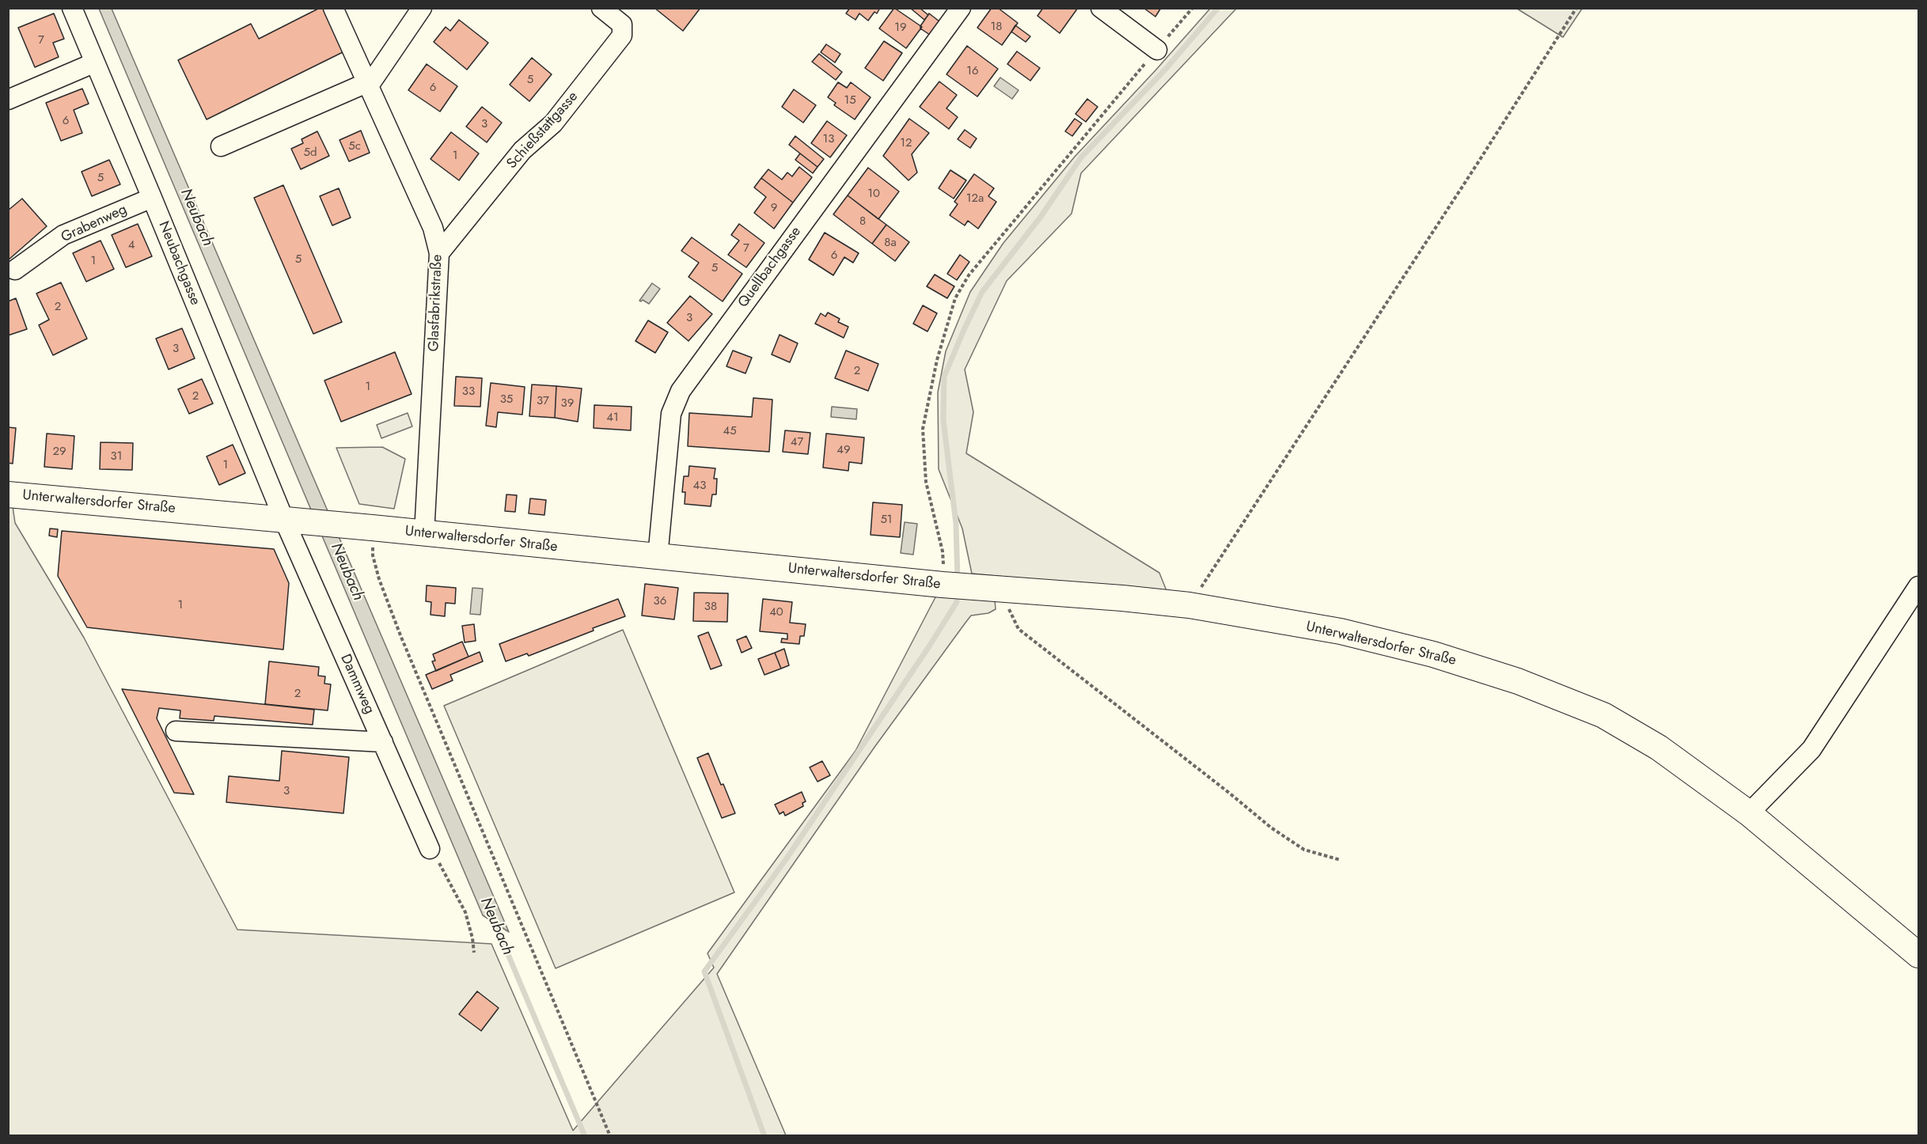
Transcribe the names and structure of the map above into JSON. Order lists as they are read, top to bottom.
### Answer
{
  "streets": {
    "main road": ["Unterwaltersdorfer Straße"],
    "street": [
      "Schießstattgasse",
      "Grabenweg",
      "Neubachgasse",
      "Quellbachgasse",
      "Glasfabrikstraße",
      "Dammweg"
    ]
  },
  "crossings": [
    ["Schießstattgasse", "Glasfabrikstraße"],
    ["Grabenweg", "Neubachgasse"],
    ["Neubachgasse", "Unterwaltersdorfer Straße"],
    ["Neubachgasse", "Dammweg"],
    ["Quellbachgasse", "Unterwaltersdorfer Straße"],
    ["Glasfabrikstraße", "Unterwaltersdorfer Straße"],
    ["Unterwaltersdorfer Straße", "Dammweg"]
  ],
  "water": ["Neubach"],
  "house_numbers": [
    "18",
    "19",
    "7",
    "16",
    "5",
    "6",
    "15",
    "6",
    "3",
    "13",
    "12",
    "5c",
    "5d",
    "1",
    "5",
    "10",
    "12a",
    "9",
    "8",
    "8a",
    "4",
    "7",
    "6",
    "5",
    "1",
    "5",
    "2",
    "3",
    "3",
    "2",
    "1",
    "33",
    "2",
    "35",
    "37",
    "39",
    "41",
    "45",
    "47",
    "49",
    "29",
    "31",
    "1",
    "43",
    "51",
    "36",
    "1",
    "38",
    "40",
    "2",
    "3"
  ]
}
